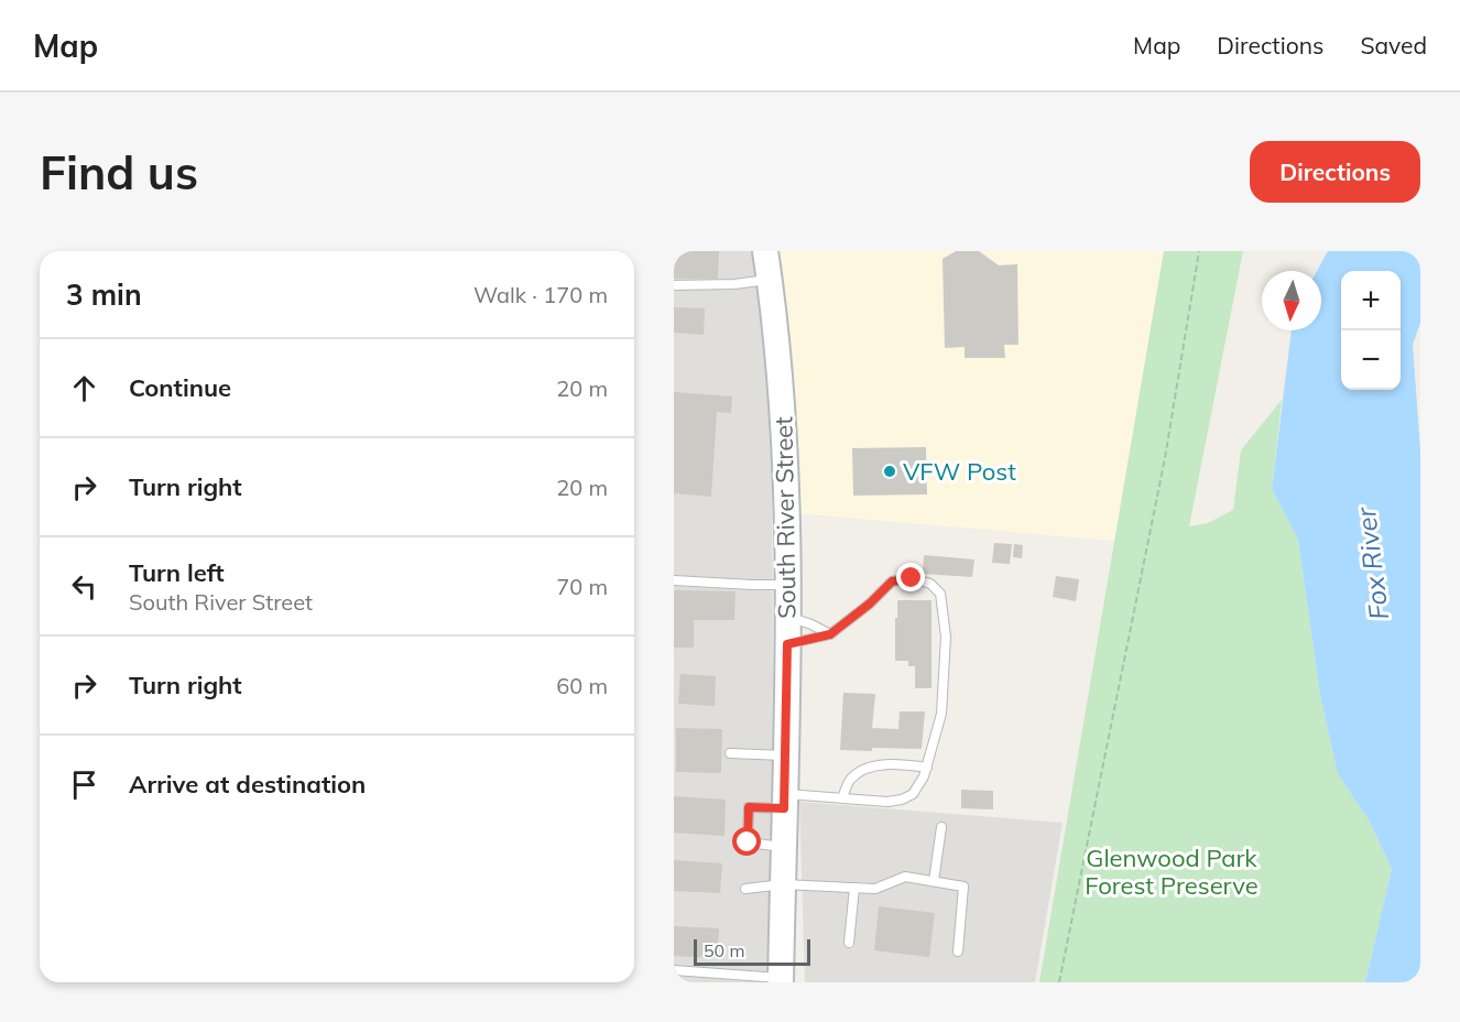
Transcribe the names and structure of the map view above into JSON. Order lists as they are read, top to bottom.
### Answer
{
  "streets": {
    "main road": ["South River Street"]
  },
  "water": ["Fox River"],
  "parks": ["Glenwood Park Forest Preserve"],
  "places": ["VFW Post"],
  "scale_bar": "50 m",
  "north": "bottom",
  "page": {
    "header": "Map",
    "nav": ["Map", "Directions", "Saved"],
    "buttons": "Directions",
    "title": "Find us",
    "heading": ["3 min", "Walk · 170 m"],
    "map_buttons": ["+", "−"],
    "list": [
      ["Continue", "20 m"],
      ["Turn right", "20 m"],
      ["Turn left", "South River Street", "70 m"],
      ["Turn right", "60 m"],
      "Arrive at destination"
    ],
    "scale": "50 m"
  }
}
